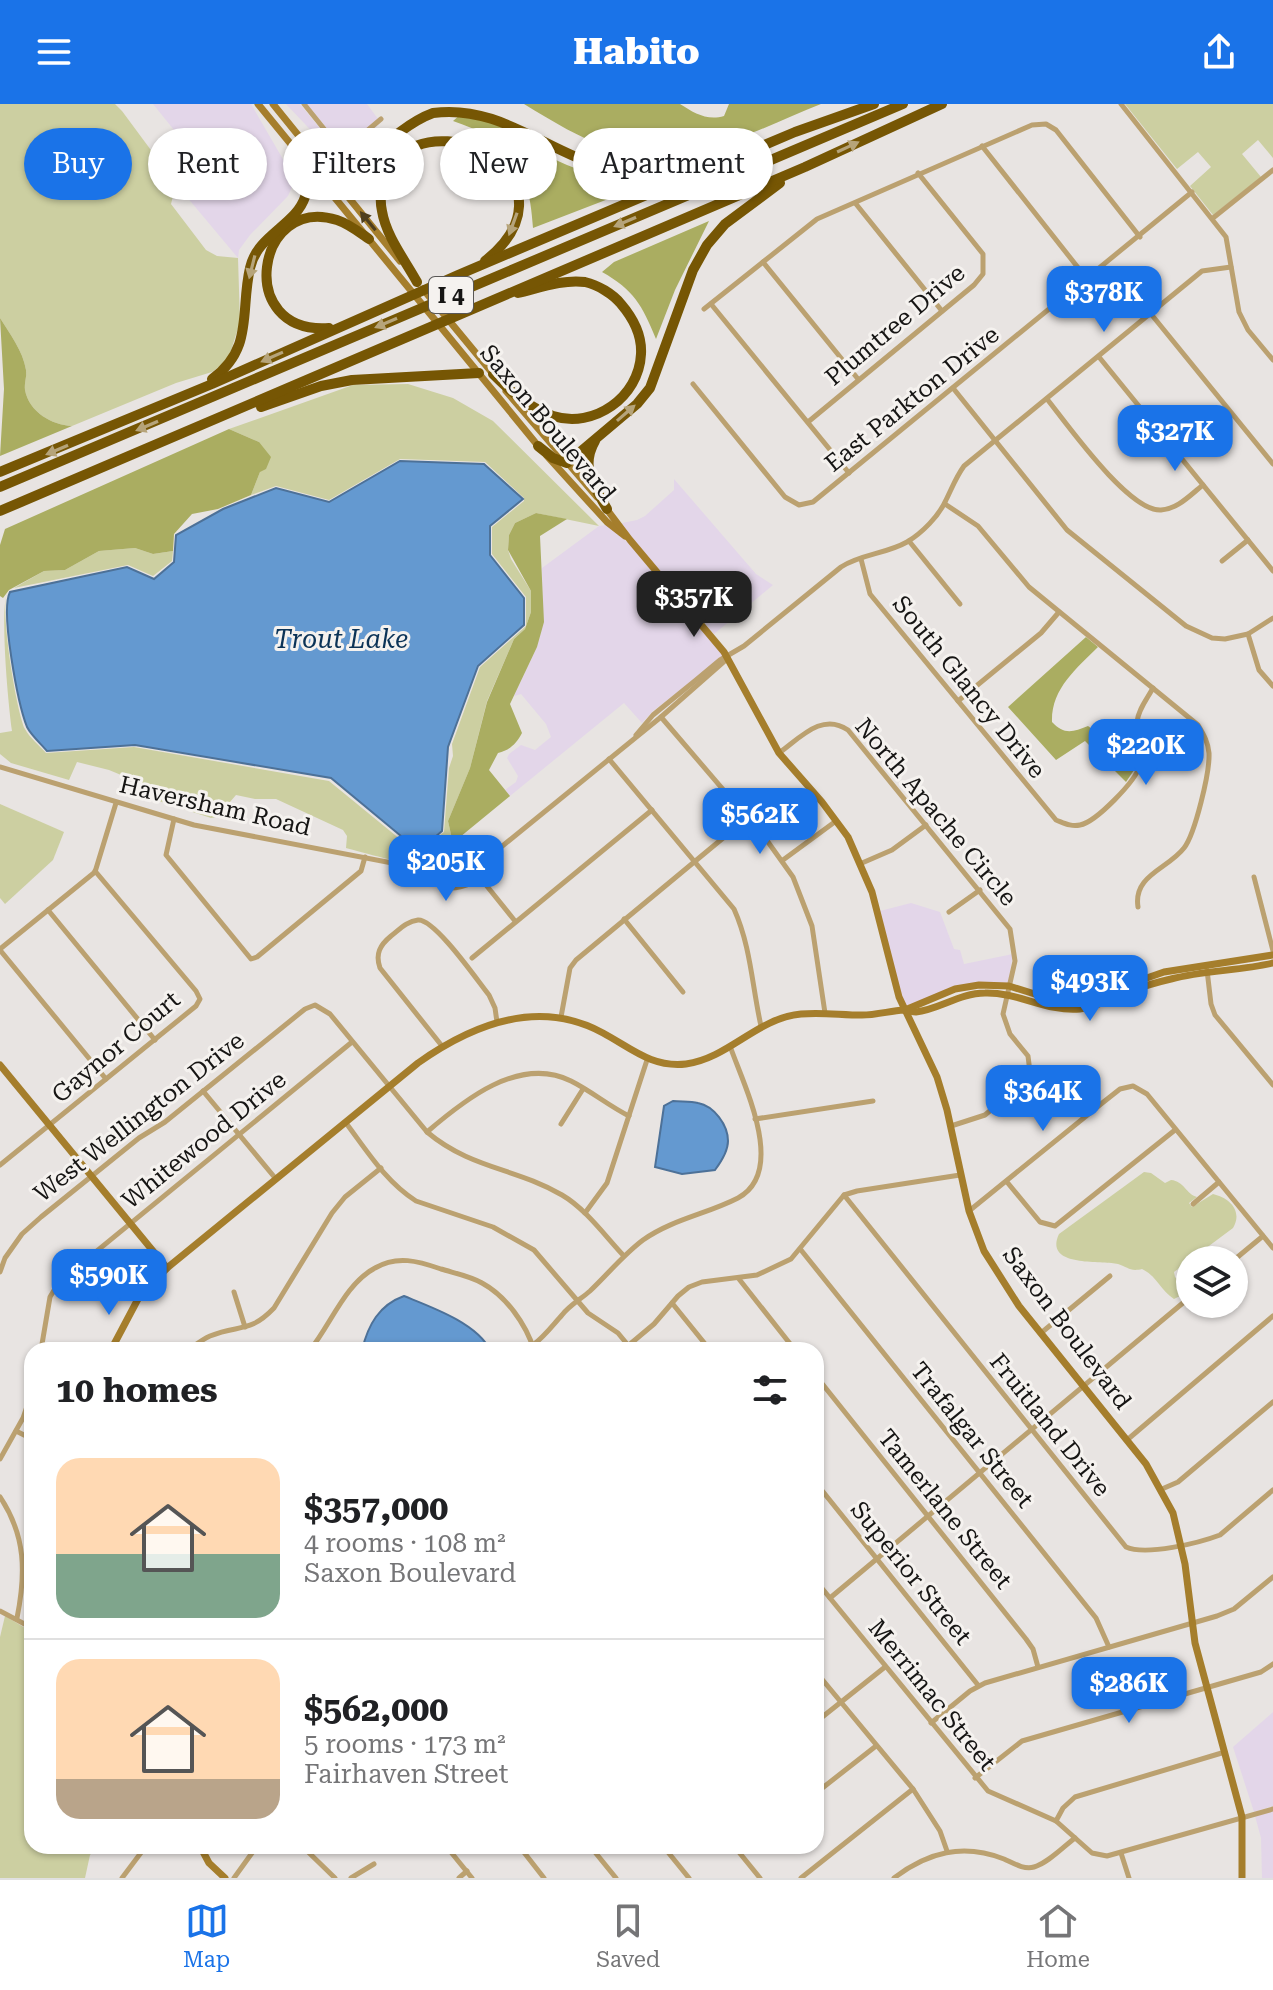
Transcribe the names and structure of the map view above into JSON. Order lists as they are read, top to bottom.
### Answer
{
  "streets": {
    "highway": ["I 4"],
    "main road": ["Saxon Boulevard"],
    "street": [
      "Plumtree Drive",
      "East Parkton Drive",
      "South Glancy Drive",
      "Haversham Road",
      "North Apache Circle",
      "Gaynor Court",
      "West Wellington Drive",
      "Whitewood Drive",
      "Fruitland Drive",
      "Trafalgar Street",
      "Tamerlane Street",
      "Superior Street",
      "Merrimac Street"
    ]
  },
  "crossings": [
    ["Saxon Boulevard", "North Apache Circle"],
    ["Saxon Boulevard", "Fruitland Drive"],
    ["West Wellington Drive", "Whitewood Drive"]
  ],
  "water": ["Trout Lake"],
  "page": {
    "header": "Habito",
    "chip": [
      "Buy",
      "Rent",
      "Filters",
      "New",
      "Apartment"
    ],
    "price": [
      "$378K",
      "$327K",
      "$357K",
      "$220K",
      "$562K",
      "$205K",
      "$493K",
      "$364K",
      "$590K",
      "$286K"
    ],
    "heading": "10 homes",
    "list": [
      {
        "name": "$357,000",
        "note": "4 rooms · 108 m² · Saxon Boulevard"
      },
      {
        "name": "$562,000",
        "note": "5 rooms · 173 m² · Fairhaven Street"
      }
    ],
    "tabs": ["Map", "Saved", "Home"]
  }
}
